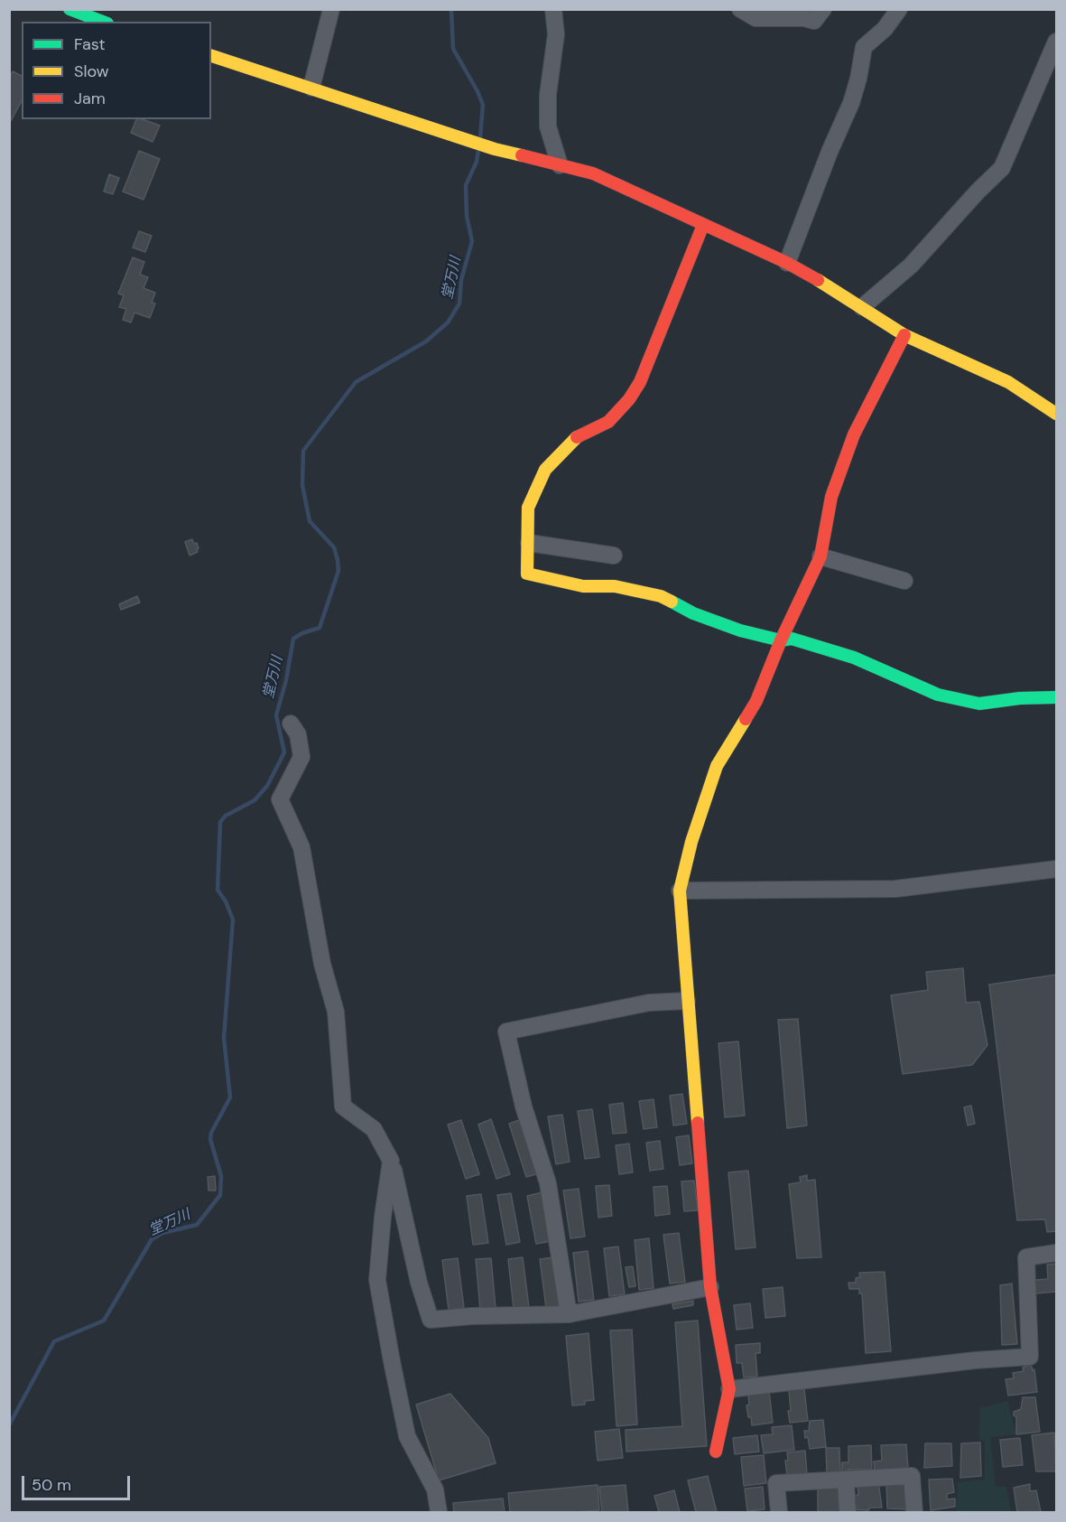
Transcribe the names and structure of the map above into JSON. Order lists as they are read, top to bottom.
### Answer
{
  "water": ["堂万川"],
  "legend": ["Fast", "Slow", "Jam"],
  "scale_bar": "50 m"
}
